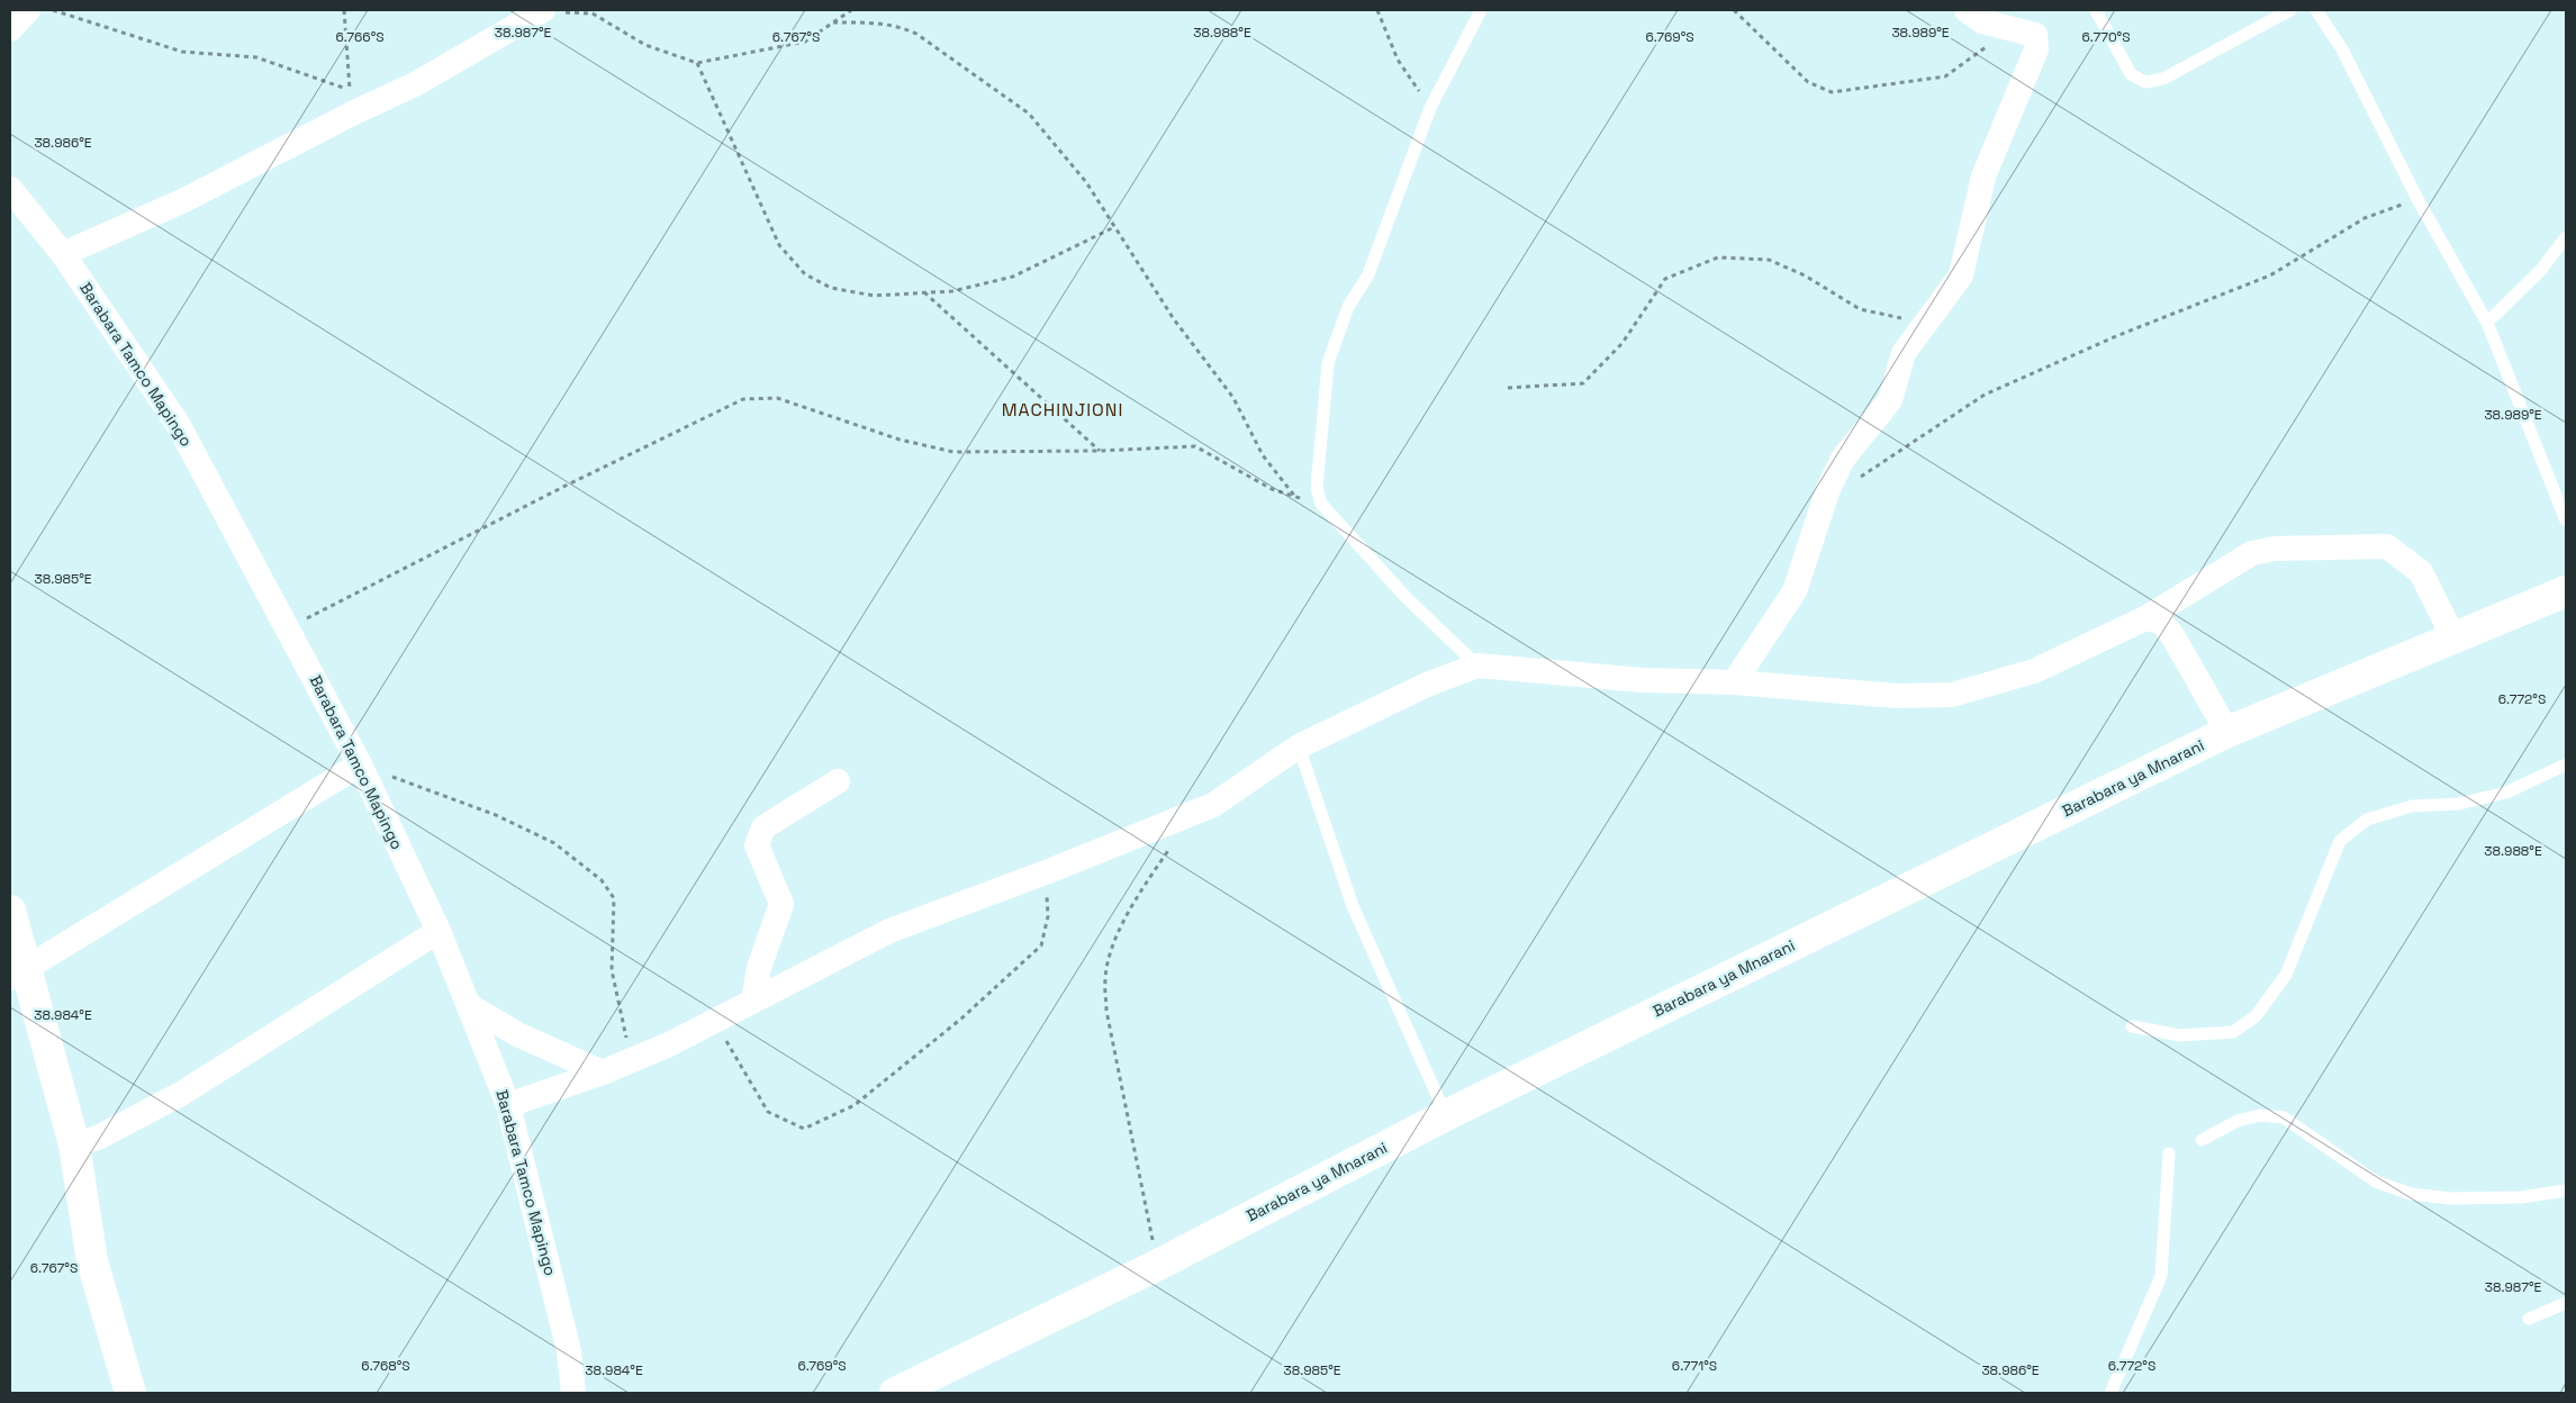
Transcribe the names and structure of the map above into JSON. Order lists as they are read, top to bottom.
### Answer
{
  "streets": {
    "street": ["Barabara Tamco Mapingo", "Barabara ya Mnarani"]
  },
  "districts": ["MACHINJIONI"],
  "coordinates": [
    "38.987°E",
    "38.988°E",
    "38.989°E",
    "6.766°S",
    "6.767°S",
    "6.769°S",
    "6.770°S",
    "38.986°E",
    "38.985°E",
    "6.772°S",
    "38.984°E",
    "6.768°S",
    "6.771°S"
  ]
}
